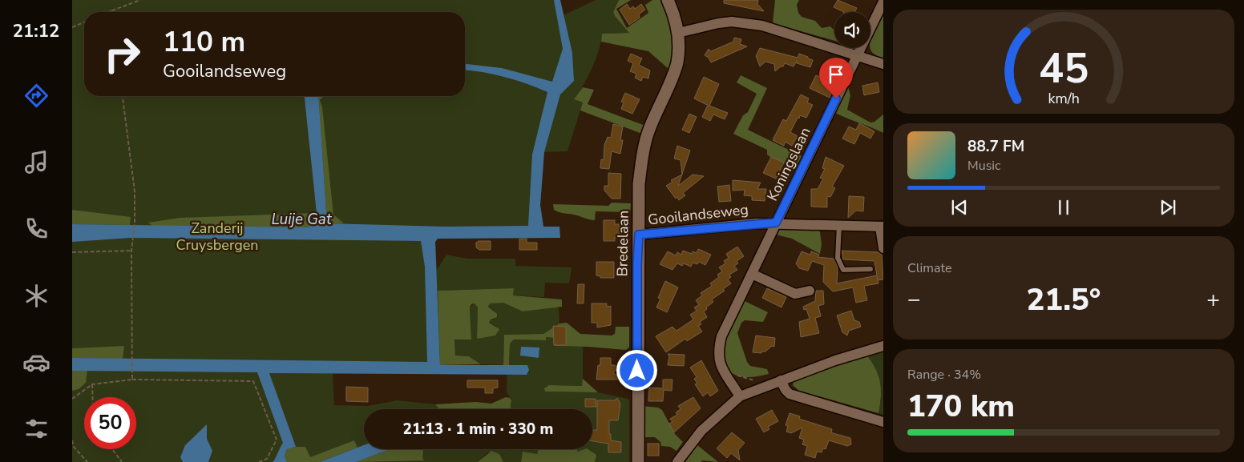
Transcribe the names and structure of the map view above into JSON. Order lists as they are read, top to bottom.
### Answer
{
  "streets": {
    "main road": ["Bredelaan"],
    "street": ["Koningslaan", "Gooilandseweg"]
  },
  "crossings": [
    ["Koningslaan", "Gooilandseweg"],
    ["Gooilandseweg", "Bredelaan"]
  ],
  "water": ["Luije Gat"],
  "parks": ["Zanderij Cruysbergen"],
  "page": {
    "tabs": "21:12",
    "turn": ["110 m", "Gooilandseweg"],
    "song": ["88.7 FM", "Music"],
    "tile": [
      "Climate",
      ["Range · 34%", "170 km"]
    ],
    "heat": ["−", "21.5°", "+"],
    "limit": "50",
    "trip": "21:13 · 1 min · 330 m",
    "gauge": ["45", "km/h"]
  }
}
